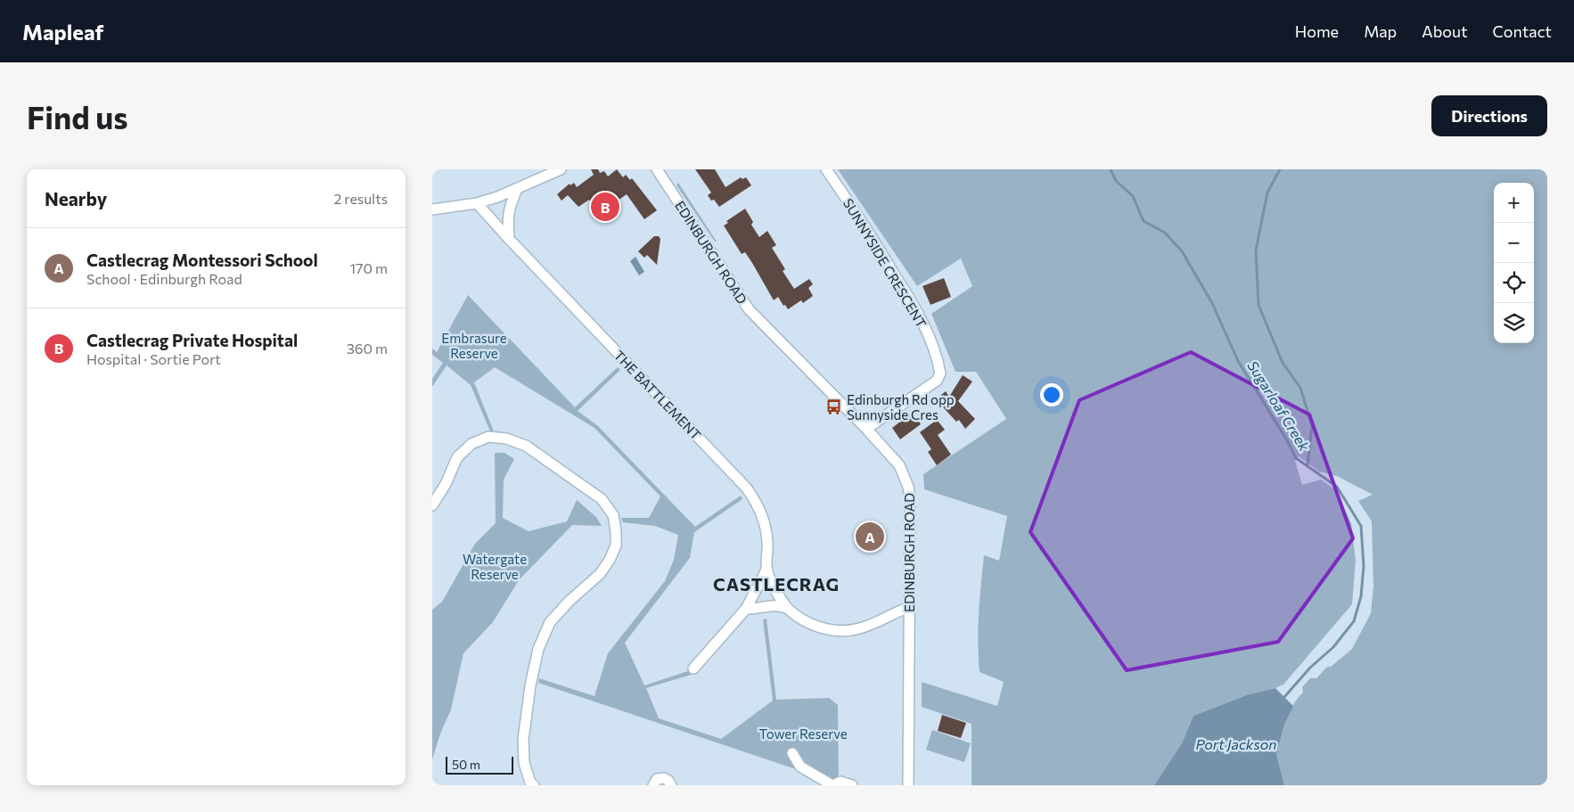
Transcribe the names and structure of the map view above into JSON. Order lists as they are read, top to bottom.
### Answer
{
  "streets": {
    "street": ["EDINBURGH ROAD", "SUNNYSIDE CRESCENT", "THE BATTLEMENT"]
  },
  "crossings": [
    ["EDINBURGH ROAD", "SUNNYSIDE CRESCENT"]
  ],
  "districts": ["CASTLECRAG"],
  "water": ["Sugarloaf Creek", "Port Jackson"],
  "parks": ["Embrasure Reserve", "Watergate Reserve", "Tower Reserve"],
  "places": {
    "bus stop": ["Edinburgh Rd opp Sunnyside Cres"]
  },
  "scale_bar": "50 m",
  "page": {
    "header": "Mapleaf",
    "nav": [
      "Home",
      "Map",
      "About",
      "Contact"
    ],
    "buttons": "Directions",
    "title": "Find us",
    "heading": ["Nearby", "2 results"],
    "map_buttons": ["+", "−"],
    "pins": ["B", "A"],
    "list": [
      {
        "mark": "A",
        "name": "Castlecrag Montessori School",
        "note": "School · Edinburgh Road",
        "value": "170 m"
      },
      {
        "mark": "B",
        "name": "Castlecrag Private Hospital",
        "note": "Hospital · Sortie Port",
        "value": "360 m"
      }
    ],
    "scale": "50 m"
  }
}
